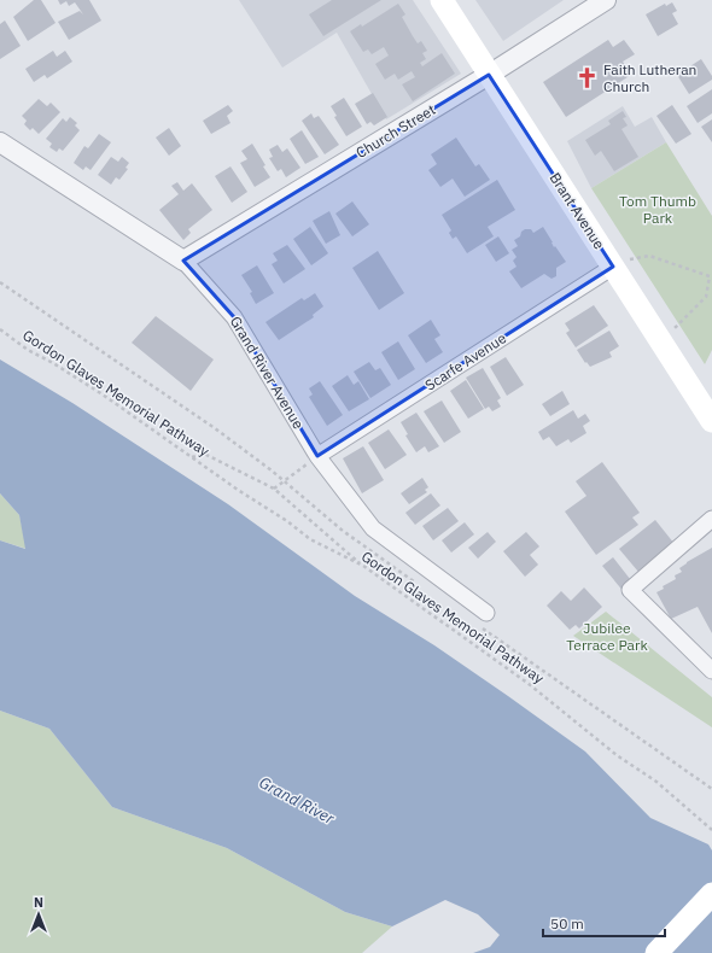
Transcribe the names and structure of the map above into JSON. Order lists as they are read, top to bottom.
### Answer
{
  "streets": {
    "main road": ["Brant Avenue"],
    "street": ["Church Street", "Scarfe Avenue", "Grand River Avenue"],
    "path": ["Gordon Glaves Memorial Pathway"]
  },
  "crossings": [
    ["Church Street", "Brant Avenue"],
    ["Church Street", "Grand River Avenue"],
    ["Brant Avenue", "Scarfe Avenue"],
    ["Scarfe Avenue", "Grand River Avenue"]
  ],
  "water": ["Grand River"],
  "parks": ["Tom Thumb Park", "Jubilee Terrace Park"],
  "places": {
    "church": ["Faith Lutheran Church"]
  },
  "scale_bar": "50 m",
  "north": "top"
}
